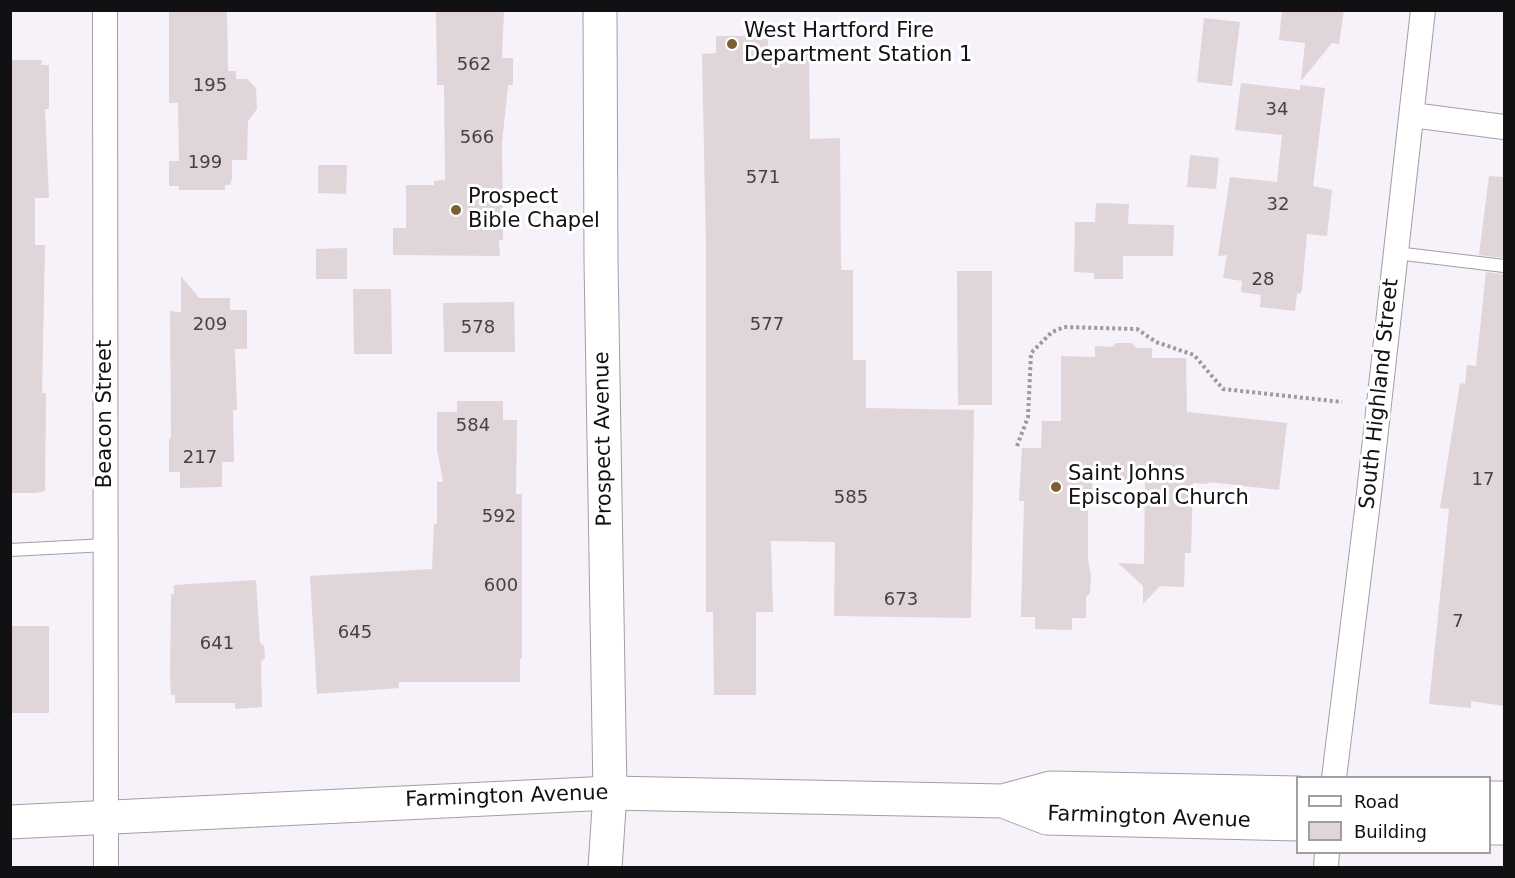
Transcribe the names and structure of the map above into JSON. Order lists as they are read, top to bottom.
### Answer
{
  "streets": {
    "main road": ["Prospect Avenue", "Farmington Avenue"],
    "street": ["South Highland Street", "Beacon Street"]
  },
  "crossings": [
    ["Beacon Street", "Farmington Avenue"],
    ["Prospect Avenue", "Farmington Avenue"]
  ],
  "places": ["West Hartford Fire Department Station 1", "Prospect Bible Chapel", "Saint Johns Episcopal Church"],
  "house_numbers": [
    "562",
    "195",
    "34",
    "566",
    "199",
    "571",
    "32",
    "28",
    "209",
    "577",
    "578",
    "584",
    "217",
    "17",
    "585",
    "592",
    "600",
    "673",
    "7",
    "645",
    "641"
  ],
  "legend": ["Road", "Building"]
}
